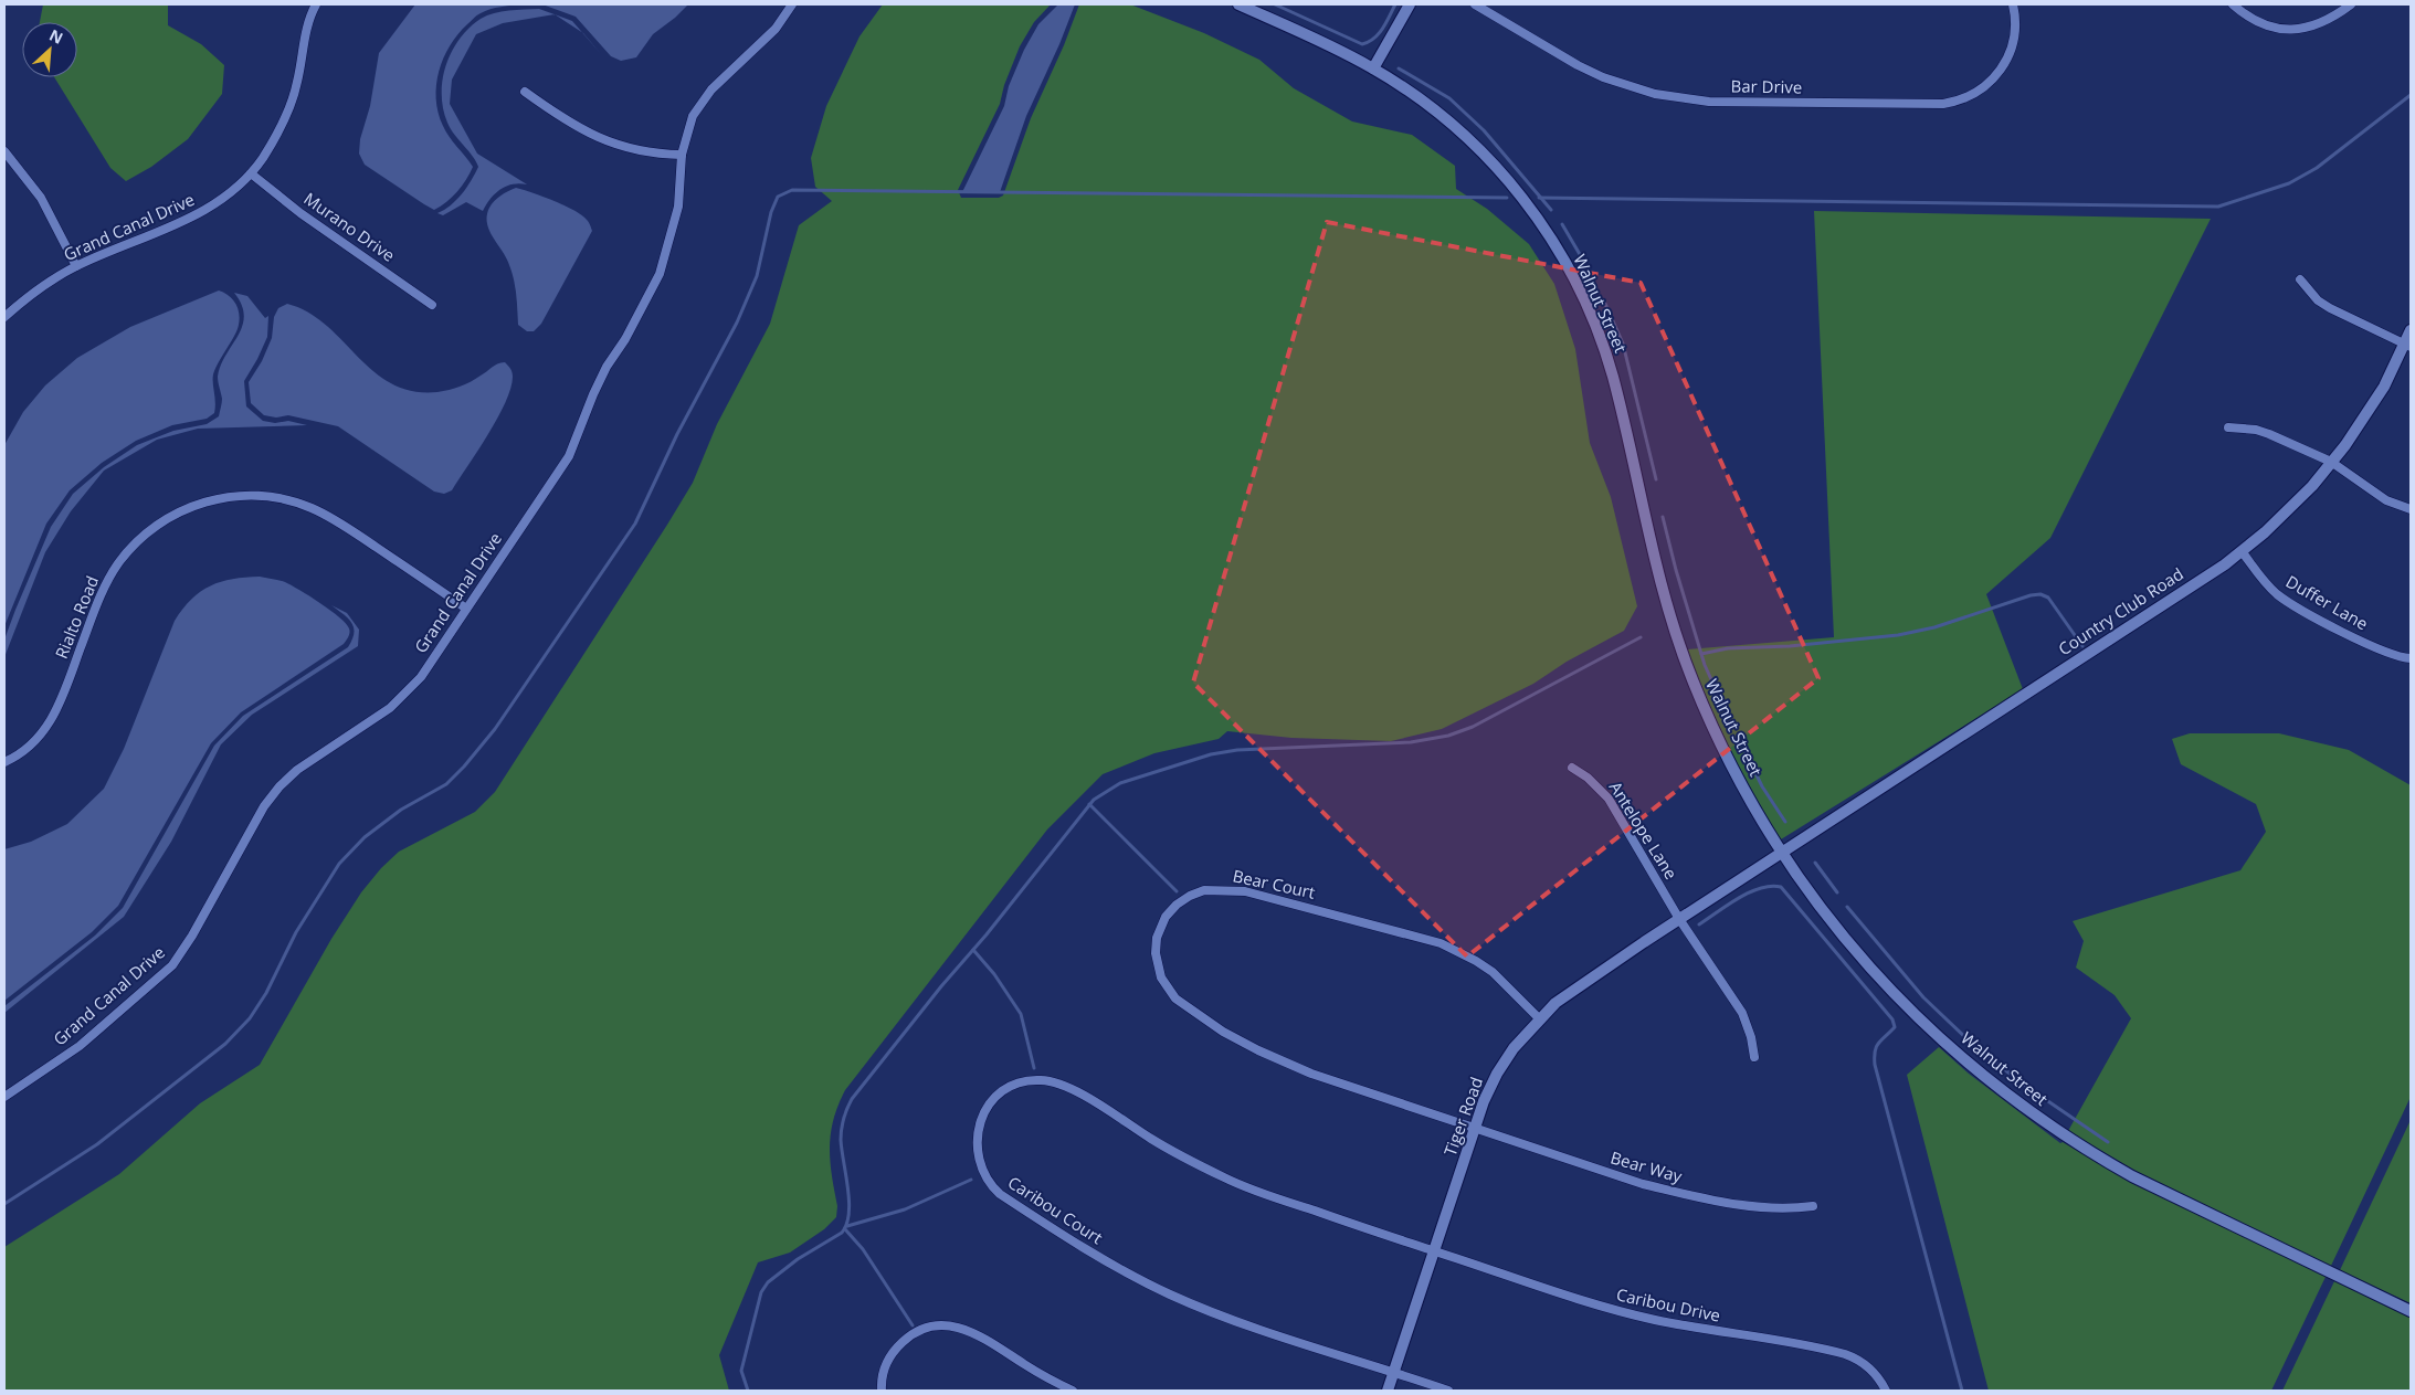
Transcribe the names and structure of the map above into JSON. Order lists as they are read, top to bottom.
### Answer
{
  "streets": {
    "street": [
      "Bar Drive",
      "Grand Canal Drive",
      "Murano Drive",
      "Walnut Street",
      "Duffer Lane",
      "Country Club Road",
      "Rialto Road",
      "Antelope Lane",
      "Bear Court",
      "Tiger Road",
      "Bear Way",
      "Caribou Court",
      "Caribou Drive"
    ]
  },
  "crossings": [
    ["Grand Canal Drive", "Murano Drive"],
    ["Grand Canal Drive", "Rialto Road"],
    ["Walnut Street", "Country Club Road"],
    ["Walnut Street", "Tiger Road"],
    ["Duffer Lane", "Country Club Road"],
    ["Country Club Road", "Tiger Road"],
    ["Antelope Lane", "Tiger Road"],
    ["Bear Court", "Tiger Road"],
    ["Bear Court", "Bear Way"],
    ["Tiger Road", "Bear Way"],
    ["Tiger Road", "Caribou Court"],
    ["Tiger Road", "Caribou Drive"],
    ["Caribou Court", "Caribou Drive"]
  ],
  "north": "top right"
}
